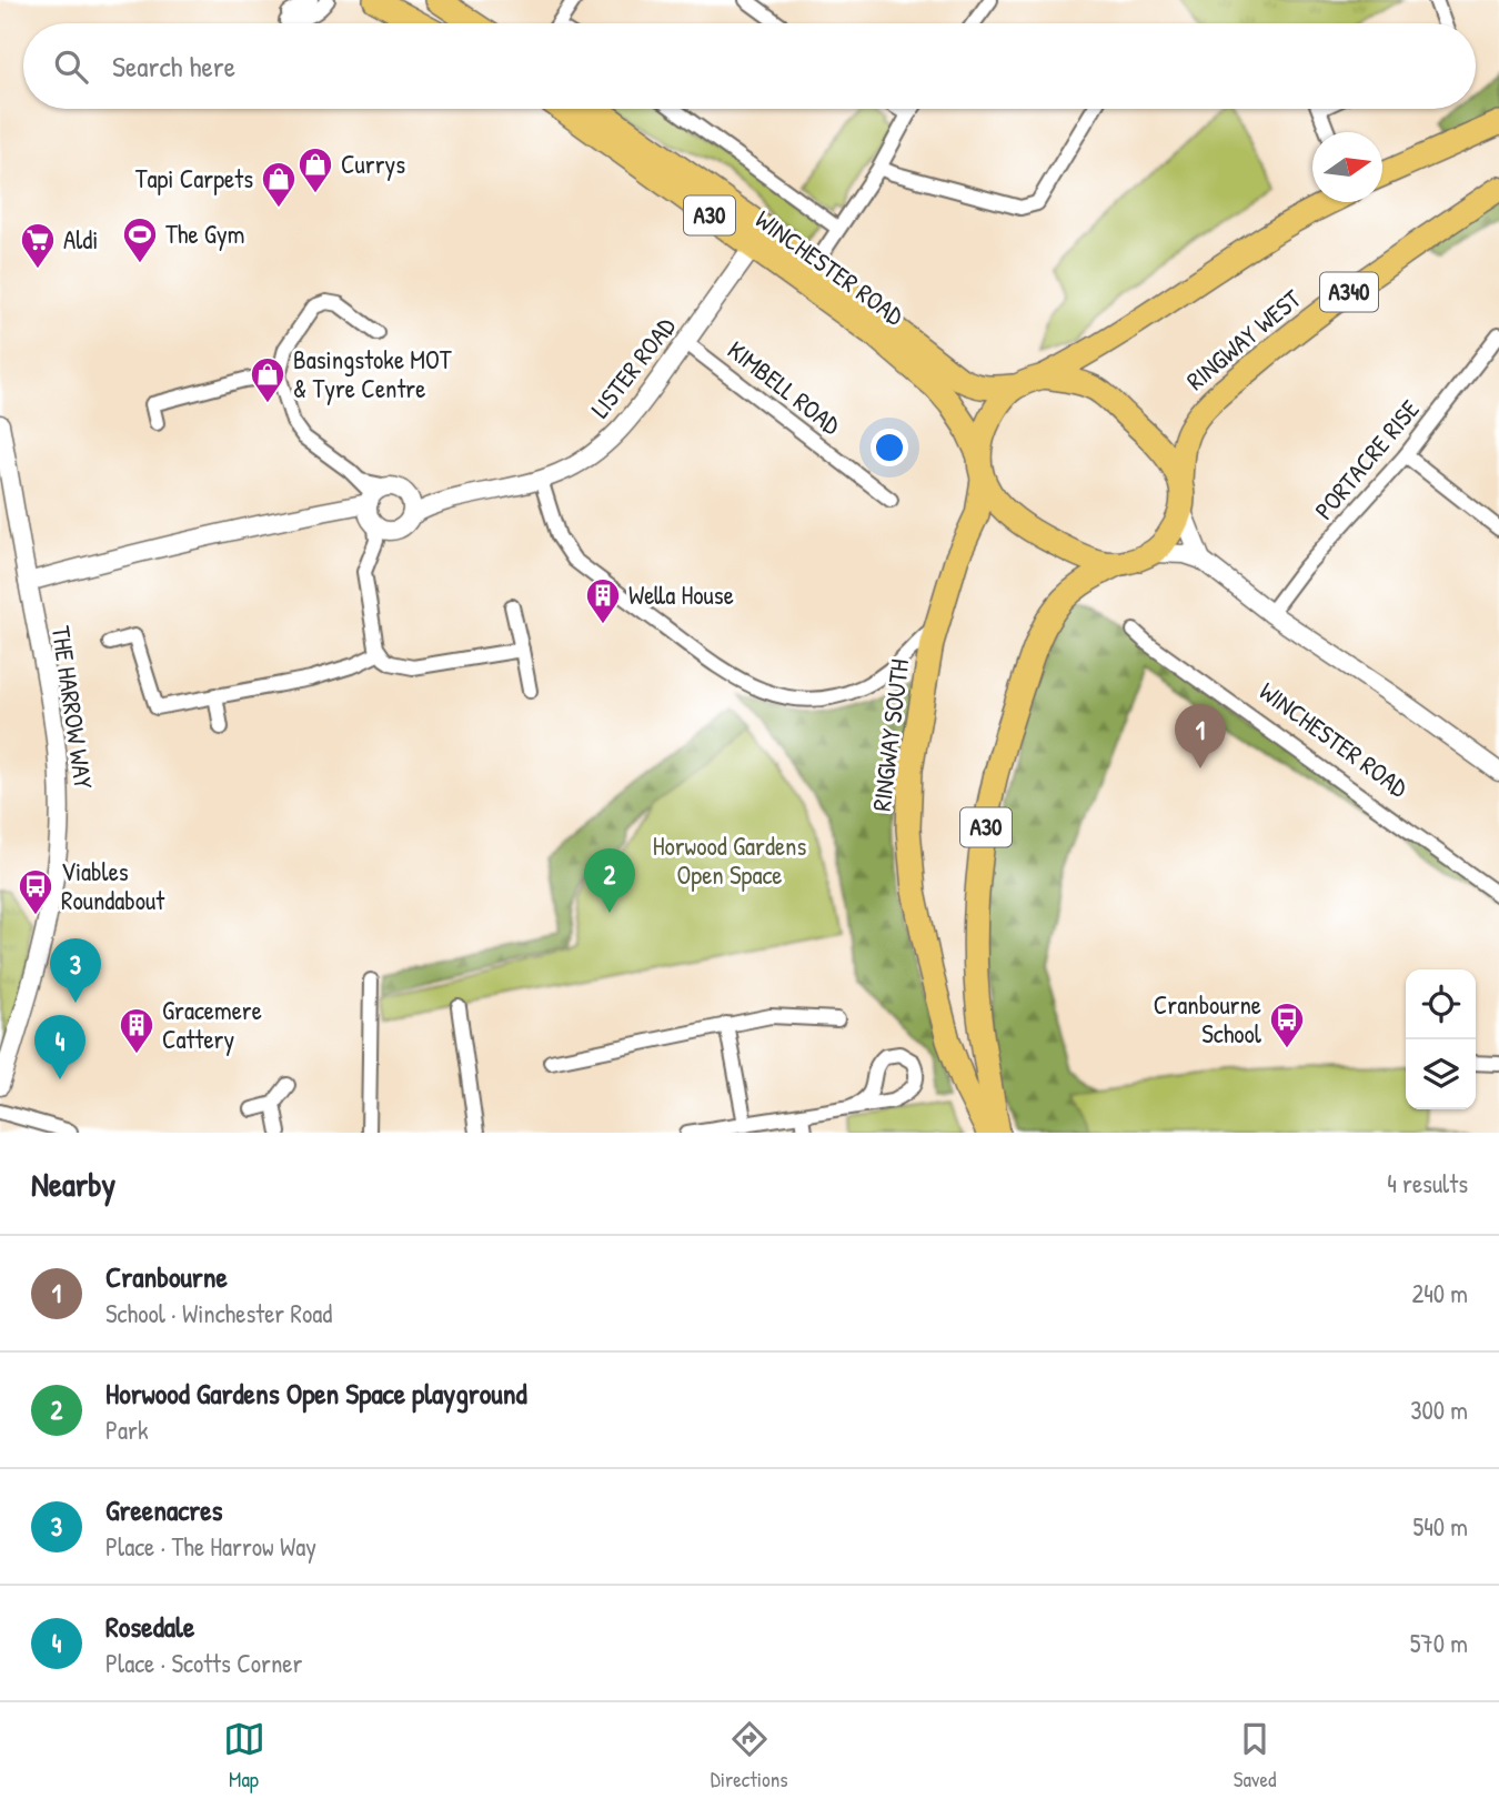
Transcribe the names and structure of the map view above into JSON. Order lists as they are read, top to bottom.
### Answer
{
  "streets": {
    "main road": [
      "A30",
      "WINCHESTER ROAD",
      "A340",
      "RINGWAY WEST",
      "RINGWAY SOUTH"
    ],
    "street": [
      "LISTER ROAD",
      "KIMBELL ROAD",
      "PORTACRE RISE",
      "THE HARROW WAY"
    ]
  },
  "crossings": [
    ["A30", "WINCHESTER ROAD"],
    ["A30", "RINGWAY WEST"],
    ["A30", "RINGWAY SOUTH"],
    ["WINCHESTER ROAD", "RINGWAY WEST"],
    ["WINCHESTER ROAD", "LISTER ROAD"],
    ["WINCHESTER ROAD", "RINGWAY SOUTH"],
    ["RINGWAY WEST", "RINGWAY SOUTH"],
    ["LISTER ROAD", "KIMBELL ROAD"]
  ],
  "parks": ["Horwood Gardens Open Space"],
  "places": {
    "shop": ["Currys", "Tapi Carpets", "Basingstoke MOT & Tyre Centre"],
    "sports": ["The Gym"],
    "supermarket": ["Aldi"],
    "building": ["Wella House", "Gracemere Cattery"],
    "bus stop": ["Viables Roundabout", "Cranbourne School"]
  },
  "north": "right",
  "page": {
    "search": "Search here",
    "pins": [
      "1",
      "2",
      "3",
      "4"
    ],
    "heading": ["Nearby", "4 results"],
    "list": [
      {
        "mark": "1",
        "name": "Cranbourne",
        "note": "School · Winchester Road",
        "value": "240 m"
      },
      {
        "mark": "2",
        "name": "Horwood Gardens Open Space playground",
        "note": "Park",
        "value": "300 m"
      },
      {
        "mark": "3",
        "name": "Greenacres",
        "note": "Place · The Harrow Way",
        "value": "540 m"
      },
      {
        "mark": "4",
        "name": "Rosedale",
        "note": "Place · Scotts Corner",
        "value": "570 m"
      }
    ],
    "nav": ["Map", "Directions", "Saved"]
  }
}
